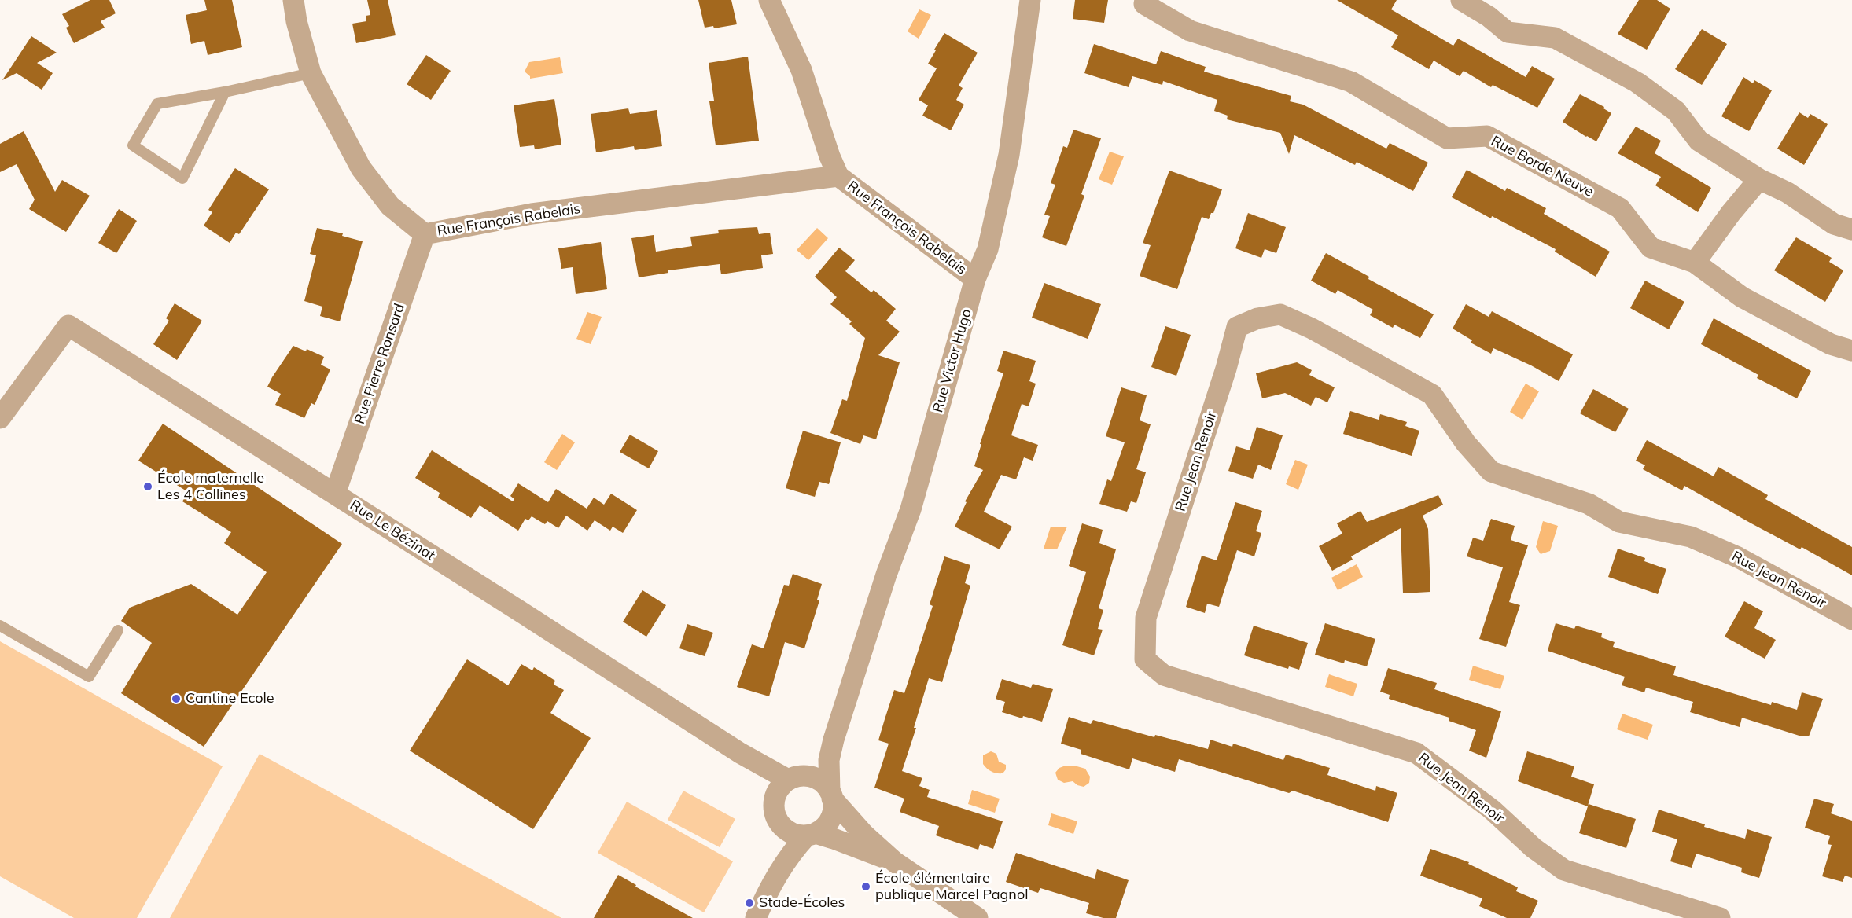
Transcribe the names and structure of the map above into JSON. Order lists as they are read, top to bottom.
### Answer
{
  "streets": {
    "street": [
      "Rue Borde Neuve",
      "Rue François Rabelais",
      "Rue Victor Hugo",
      "Rue Pierre Ronsard",
      "Rue Jean Renoir",
      "Rue Le Bézinat"
    ]
  },
  "crossings": [
    ["Rue François Rabelais", "Rue Victor Hugo"],
    ["Rue François Rabelais", "Rue Pierre Ronsard"],
    ["Rue Victor Hugo", "Rue Le Bézinat"],
    ["Rue Pierre Ronsard", "Rue Le Bézinat"]
  ],
  "places": [
    "École maternelle Les 4 Collines",
    "Cantine Ecole",
    "École élémentaire publique Marcel Pagnol",
    "Stade-Écoles"
  ]
}
